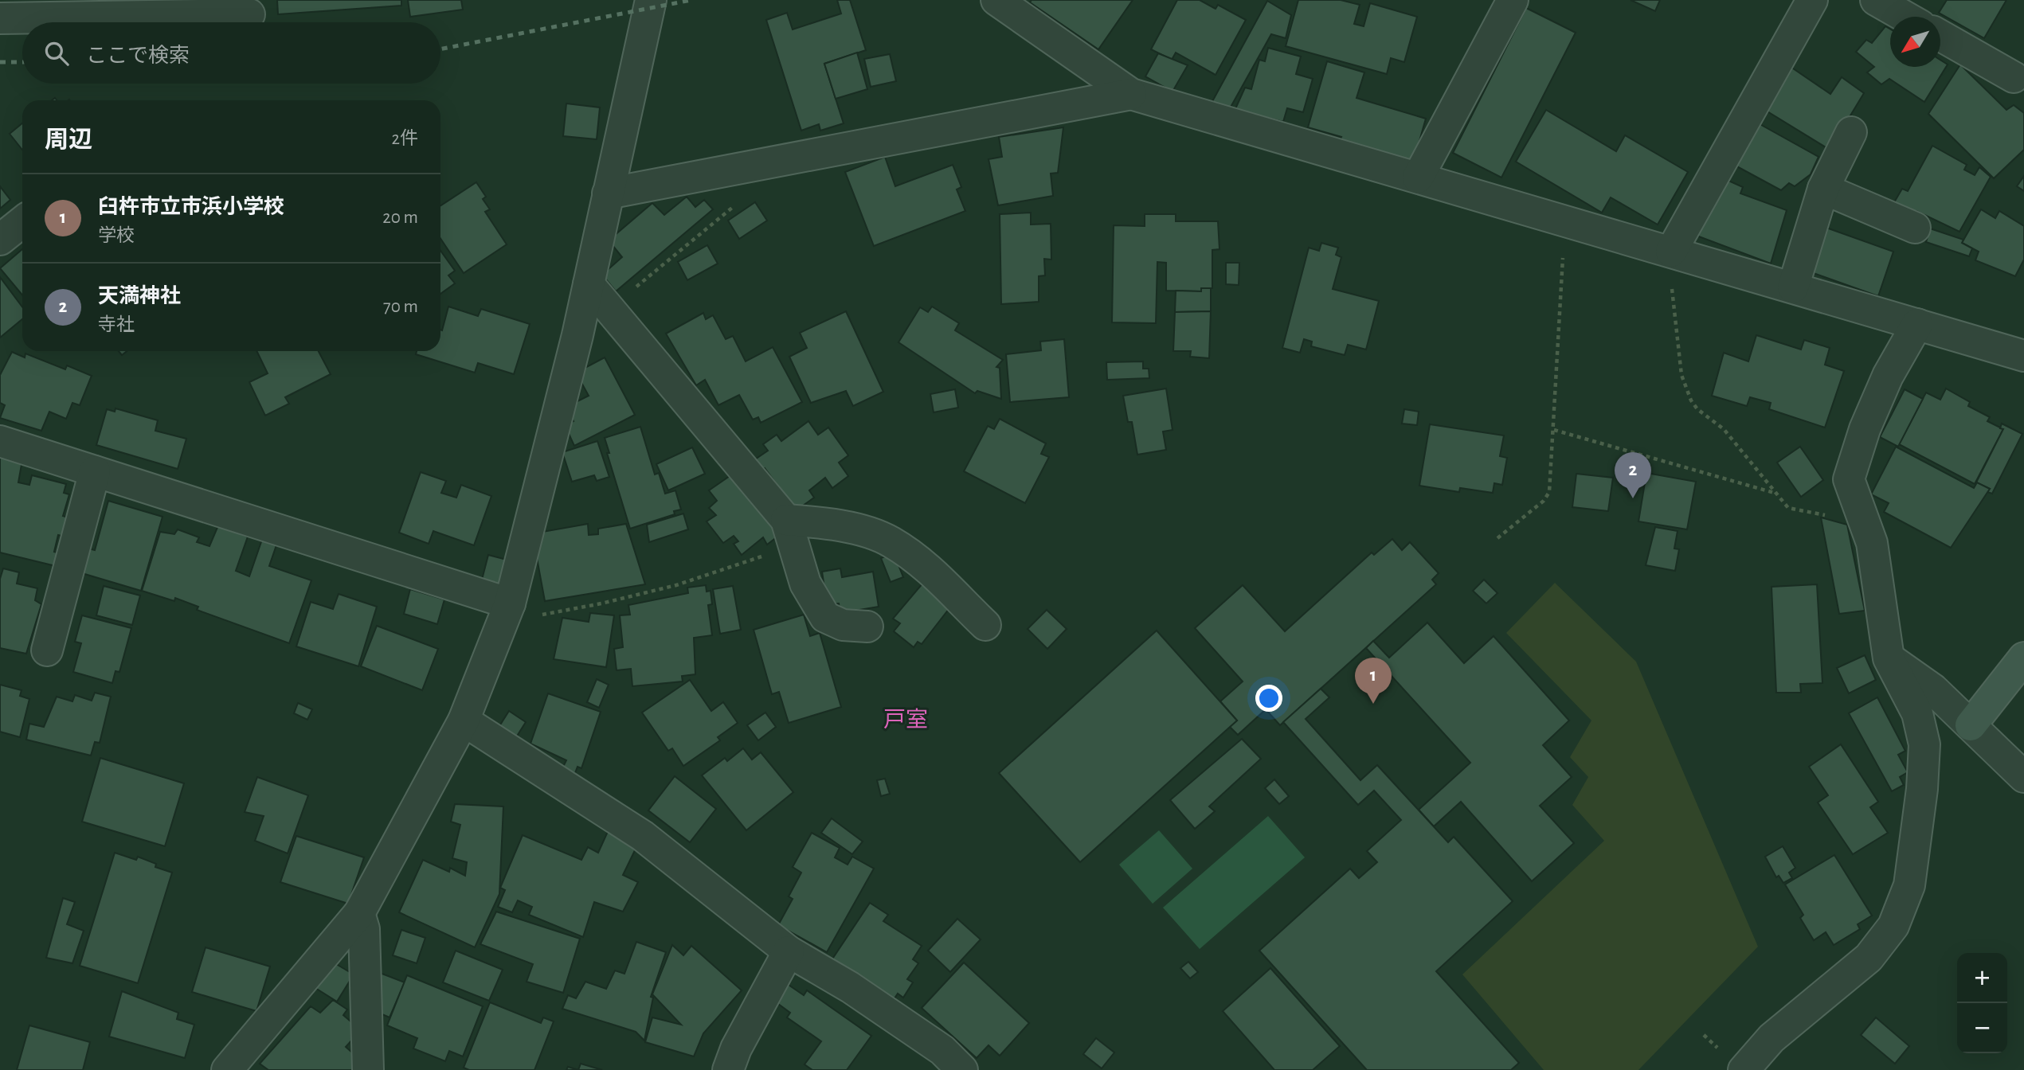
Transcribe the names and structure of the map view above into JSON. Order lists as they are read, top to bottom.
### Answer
{
  "districts": ["戸室"],
  "north": "bottom left",
  "page": {
    "search": "ここで検索",
    "heading": ["周辺", "2件"],
    "list": [
      {
        "mark": "1",
        "name": "臼杵市立市浜小学校",
        "note": "学校",
        "value": "20 m"
      },
      {
        "mark": "2",
        "name": "天満神社",
        "note": "寺社",
        "value": "70 m"
      }
    ],
    "pins": ["2", "1"],
    "map_buttons": ["+", "−"]
  }
}
